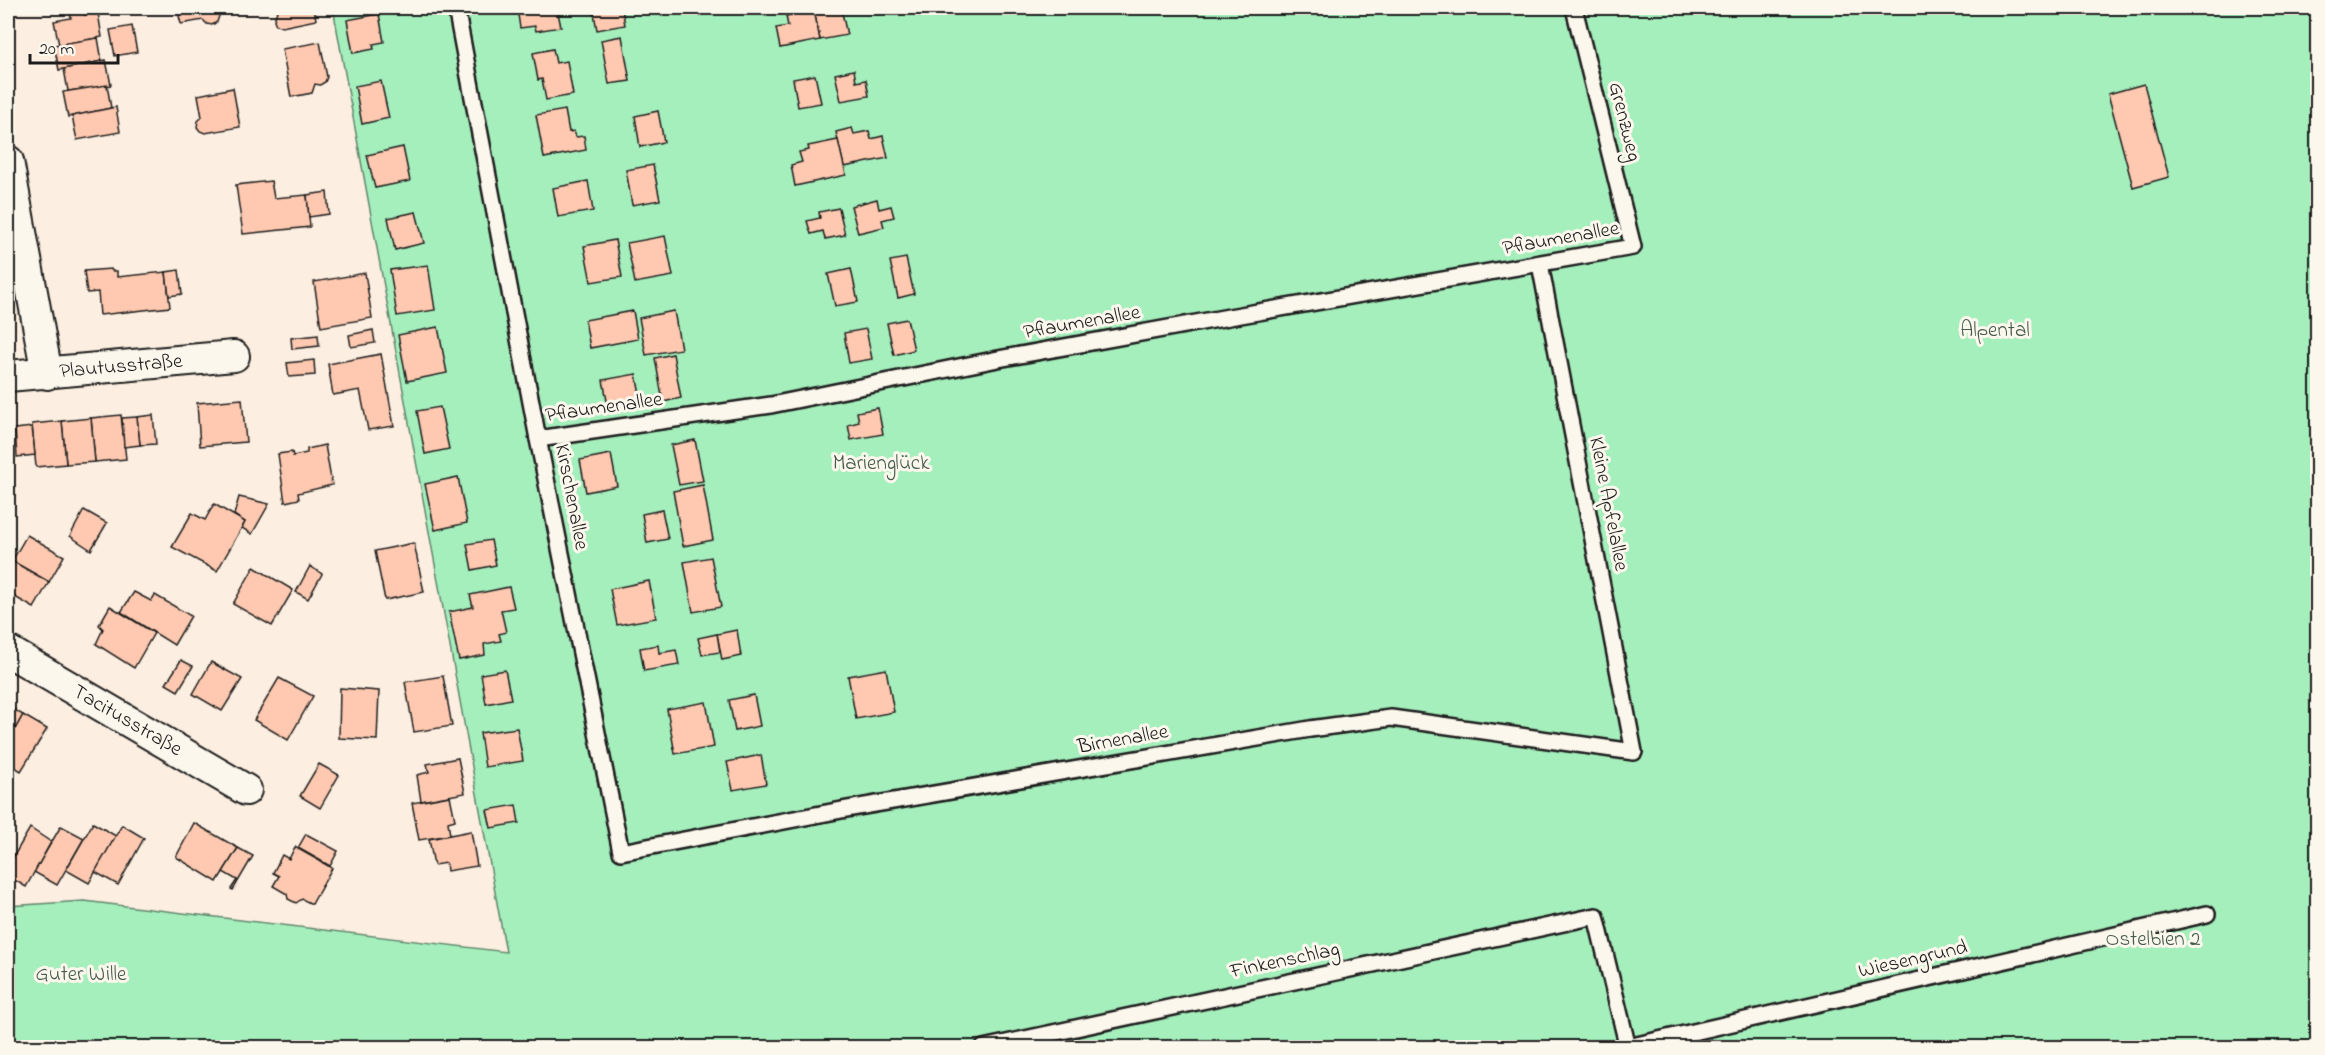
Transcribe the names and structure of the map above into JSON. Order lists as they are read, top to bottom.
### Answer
{
  "streets": {
    "street": ["Plautusstraße", "Tacitusstraße"],
    "lane": [
      "Grenzweg",
      "Pflaumenallee",
      "Kirschenallee",
      "Kleine Apfelallee",
      "Birnenallee",
      "Wiesengrund",
      "Finkenschlag"
    ]
  },
  "crossings": [
    ["Grenzweg", "Pflaumenallee"],
    ["Pflaumenallee", "Kirschenallee"],
    ["Pflaumenallee", "Kleine Apfelallee"],
    ["Kirschenallee", "Birnenallee"],
    ["Kleine Apfelallee", "Birnenallee"],
    ["Wiesengrund", "Finkenschlag"]
  ],
  "parks": [
    "Alpental",
    "Marienglück",
    "Ostelbien 2",
    "Guter Wille"
  ],
  "scale_bar": "20 m"
}
